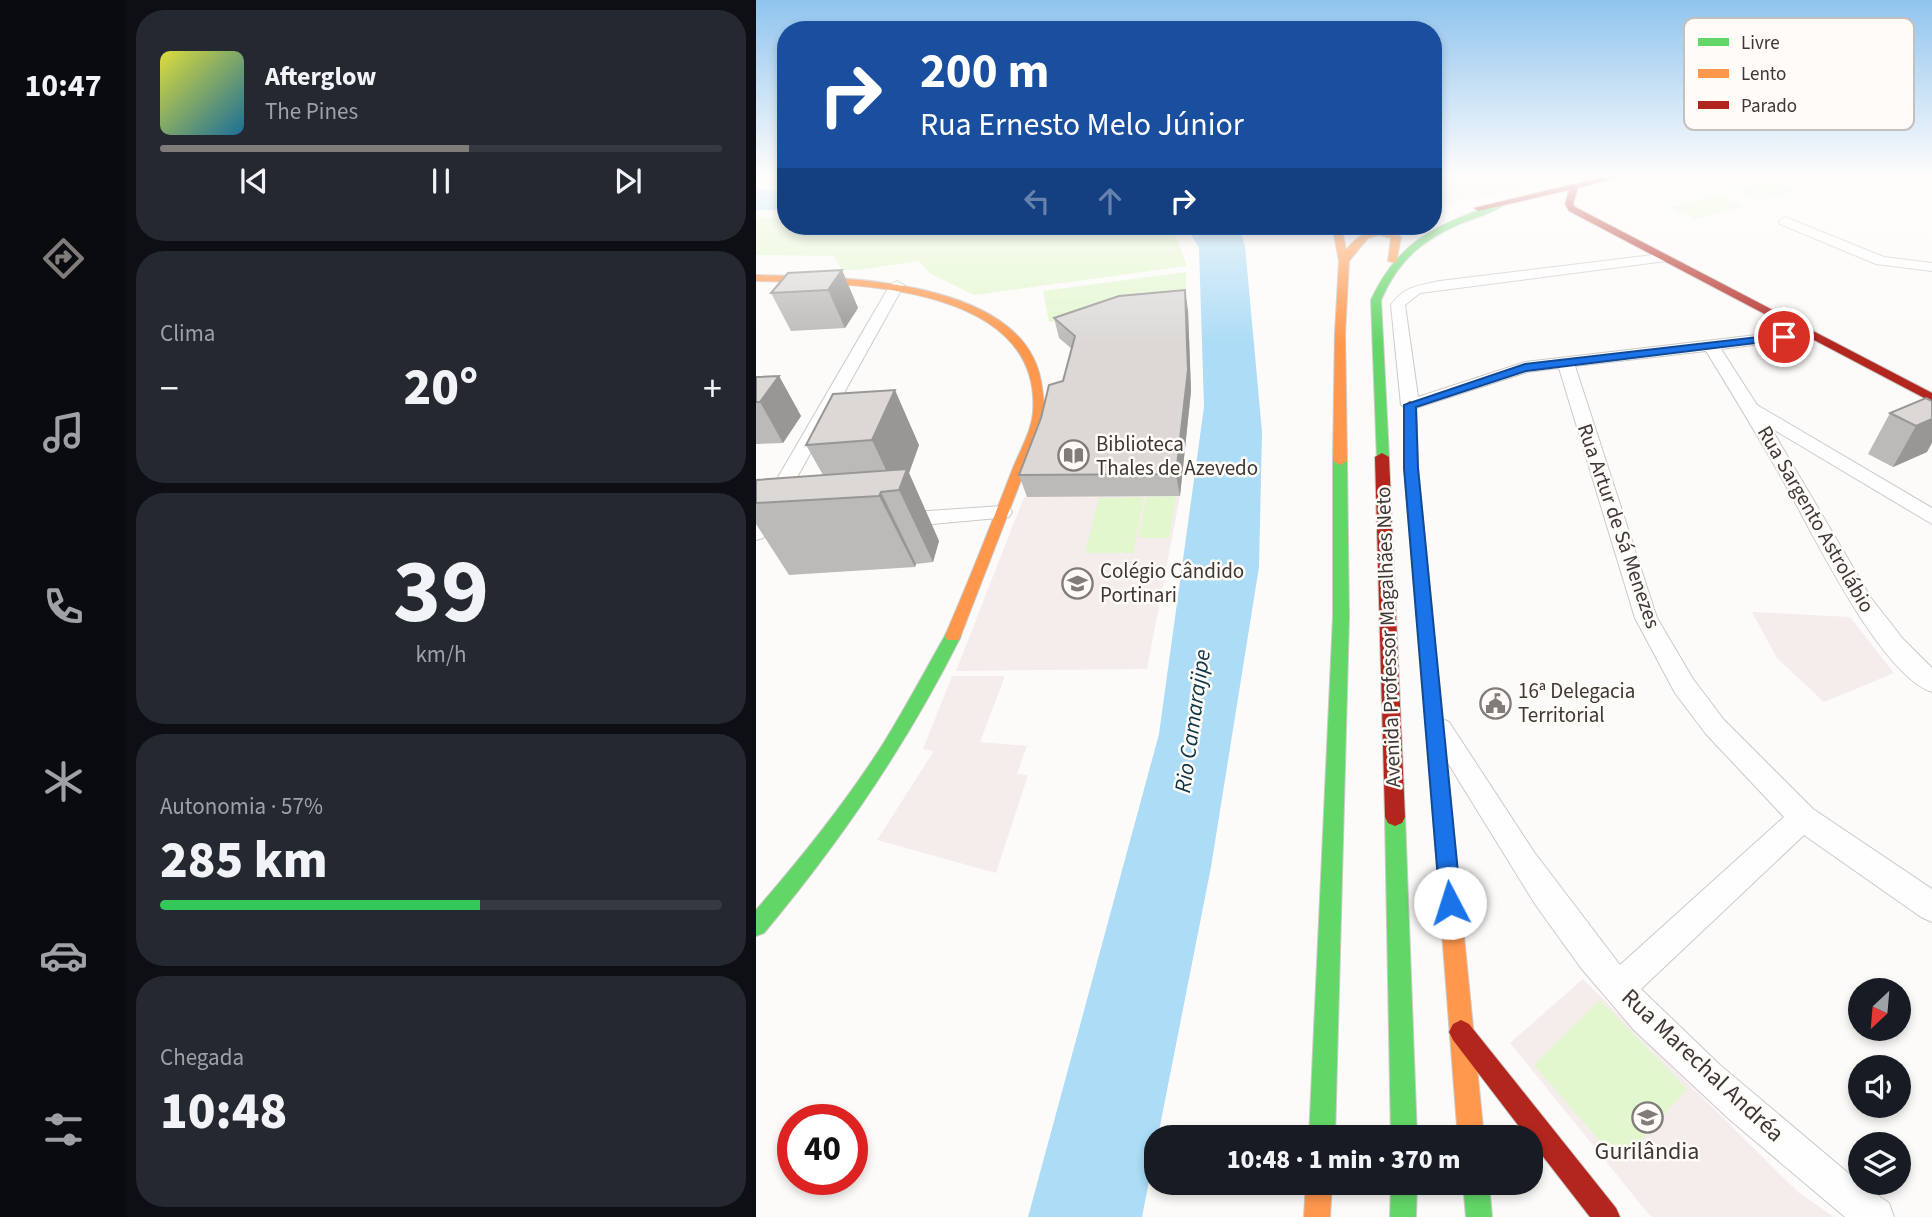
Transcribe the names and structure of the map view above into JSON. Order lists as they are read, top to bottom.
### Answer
{
  "streets": {
    "main road": ["Avenida Professor Magalhães Neto"],
    "street": ["Rua Sargento Astrolábio", "Rua Artur de Sá Menezes", "Rua Marechal Andréa"]
  },
  "crossings": [
    ["Avenida Professor Magalhães Neto", "Rua Marechal Andréa"]
  ],
  "water": ["Rio Camarajipe"],
  "places": {
    "library": ["Biblioteca Thales de Azevedo"],
    "school or university": ["Colégio Cândido Portinari", "Gurilândia"],
    "public building": ["16ª Delegacia Territorial"]
  },
  "legend": ["Livre", "Lento", "Parado"],
  "north": "bottom left",
  "page": {
    "tabs": "10:47",
    "turn": ["200 m", "Rua Ernesto Melo Júnior"],
    "song": ["Afterglow", "The Pines"],
    "tile": [
      "Clima",
      ["39", "km/h"],
      ["Autonomia · 57%", "285 km"],
      ["Chegada", "10:48"]
    ],
    "heat": ["−", "20°", "+"],
    "limit": "40",
    "trip": "10:48 · 1 min · 370 m"
  }
}
